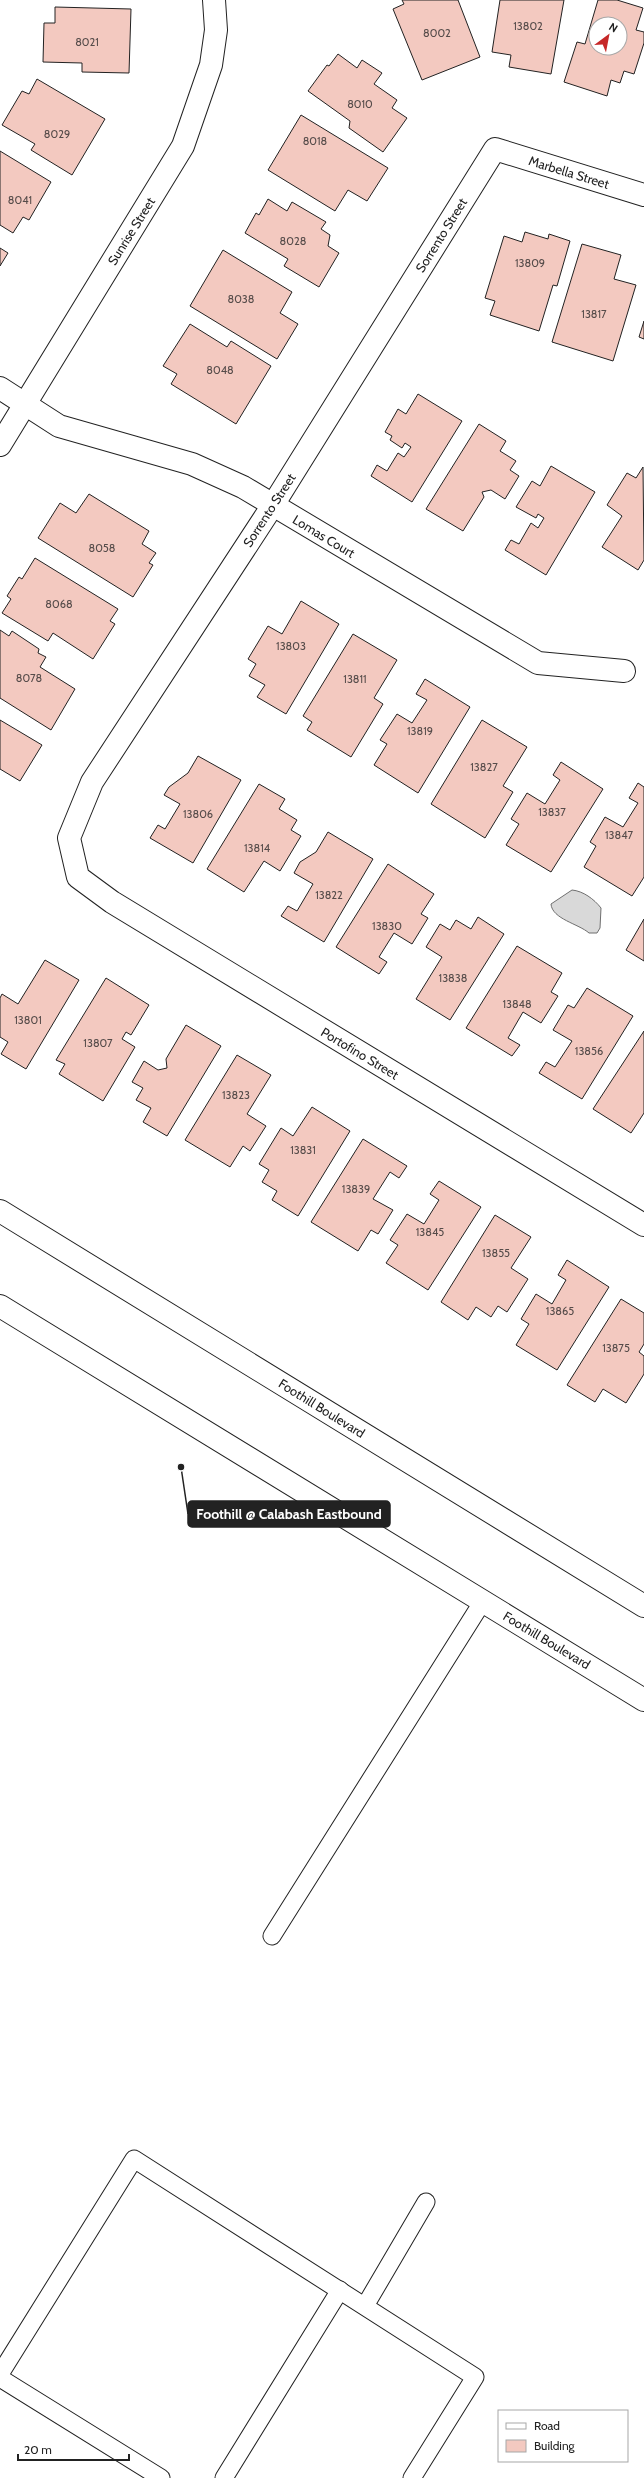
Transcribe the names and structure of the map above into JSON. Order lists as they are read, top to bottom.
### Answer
{
  "streets": {
    "street": [
      "Marbella Street",
      "Sunrise Street",
      "Sorrento Street",
      "Lomas Court",
      "Portofino Street",
      "Foothill Boulevard"
    ]
  },
  "crossings": [
    ["Marbella Street", "Sorrento Street"],
    ["Sunrise Street", "Lomas Court"],
    ["Sorrento Street", "Lomas Court"],
    ["Sorrento Street", "Portofino Street"]
  ],
  "places": ["Foothill @ Calabash Eastbound"],
  "house_numbers": [
    "13802",
    "8002",
    "8021",
    "8010",
    "8029",
    "8018",
    "8041",
    "8028",
    "13809",
    "8038",
    "13817",
    "8048",
    "8058",
    "8068",
    "13803",
    "8078",
    "13811",
    "13819",
    "13827",
    "13837",
    "13806",
    "13847",
    "13814",
    "13822",
    "13830",
    "13838",
    "13848",
    "13801",
    "13807",
    "13856",
    "13823",
    "13831",
    "13839",
    "13845",
    "13855",
    "13865",
    "13875"
  ],
  "legend": ["Road", "Building"],
  "scale_bar": "20 m",
  "north": "top right"
}
